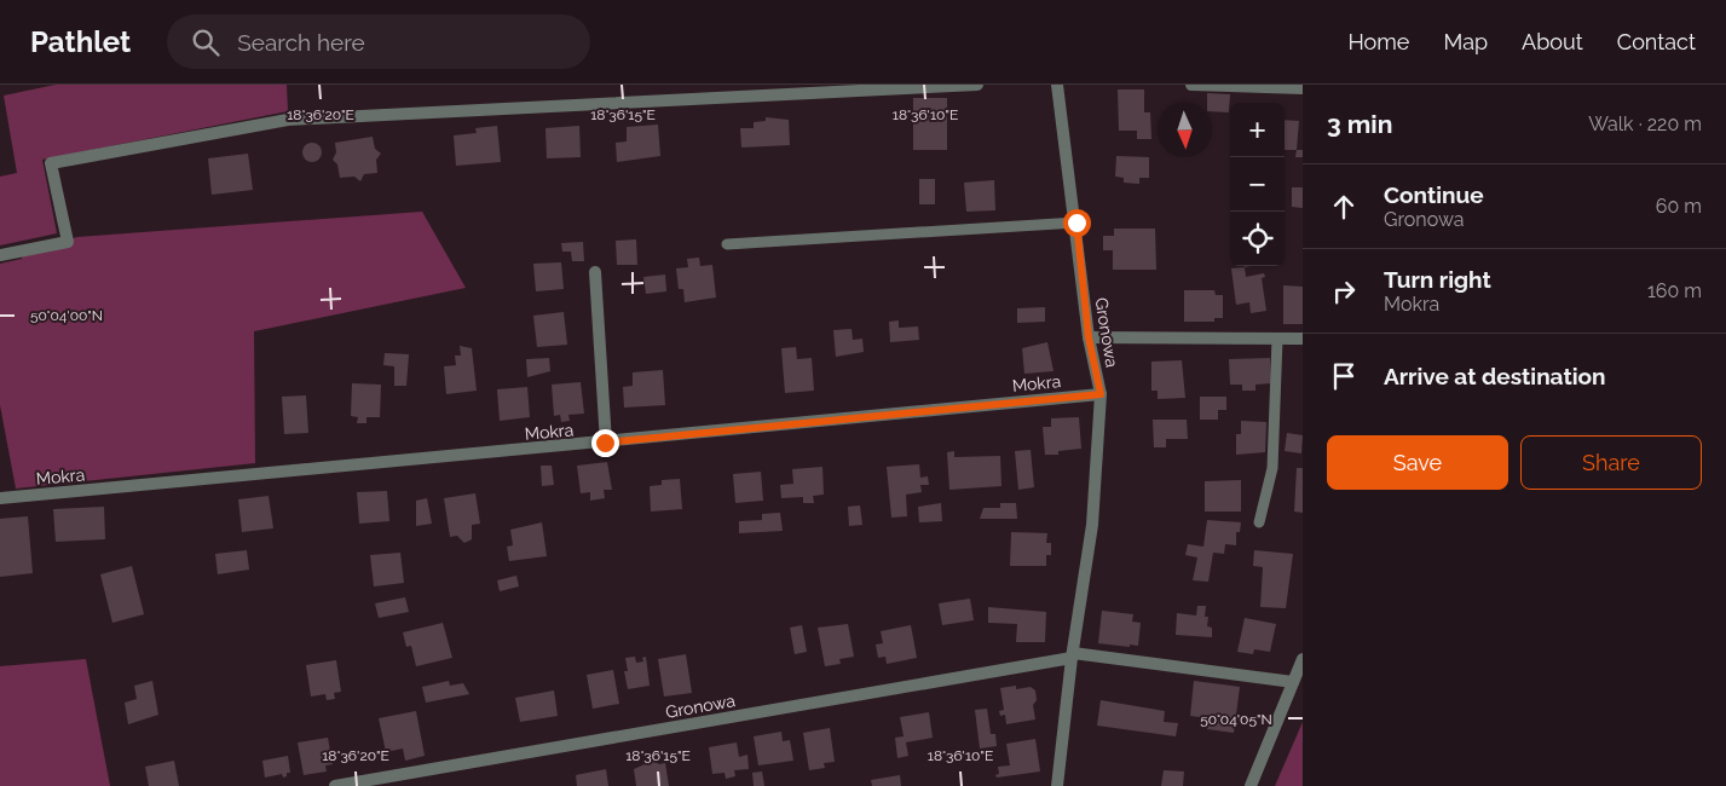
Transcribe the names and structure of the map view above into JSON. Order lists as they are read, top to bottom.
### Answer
{
  "streets": {
    "street": ["Gronowa", "Mokra"]
  },
  "crossings": [
    ["Gronowa", "Mokra"]
  ],
  "north": "bottom",
  "page": {
    "header": "Pathlet",
    "search": "Search here",
    "nav": [
      "Home",
      "Map",
      "About",
      "Contact"
    ],
    "heading": ["3 min", "Walk · 220 m"],
    "map_buttons": ["+", "−"],
    "list": [
      ["Continue", "Gronowa", "60 m"],
      ["Turn right", "Mokra", "160 m"],
      "Arrive at destination"
    ],
    "buttons": ["Save", "Share"]
  },
  "coordinates": [
    "18°36'20\"E",
    "18°36'15\"E",
    "18°36'10\"E",
    "50°04'00\"N",
    "50°04'05\"N"
  ]
}
